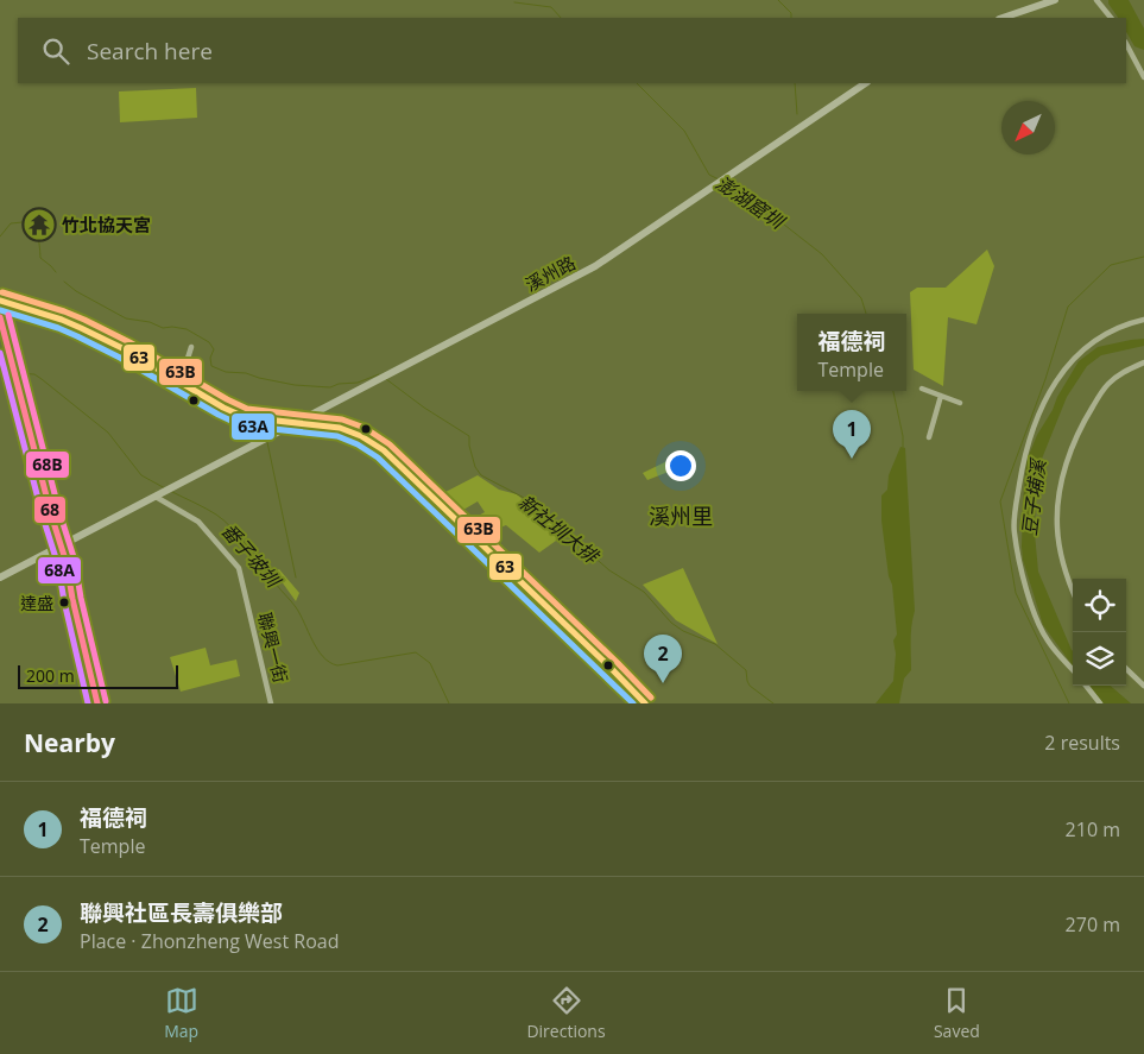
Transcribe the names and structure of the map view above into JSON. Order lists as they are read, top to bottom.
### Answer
{
  "streets": {
    "street": ["溪州路", "聯興一街"]
  },
  "districts": ["溪州里"],
  "water": [
    "澎湖窟圳",
    "豆子埔溪",
    "新社圳大排",
    "番子坡圳"
  ],
  "places": {
    "temple": ["竹北協天宮"],
    "other": ["達盛"]
  },
  "lines": [
    "transit line 63B",
    "transit line 63",
    "transit line 63A",
    "transit line 68B",
    "transit line 68",
    "transit line 68A"
  ],
  "scale_bar": "200 m",
  "north": "bottom left",
  "page": {
    "search": "Search here",
    "popup": ["福德祠", "Temple"],
    "pins": ["1", "2"],
    "scale": "200 m",
    "heading": ["Nearby", "2 results"],
    "list": [
      {
        "mark": "1",
        "name": "福德祠",
        "note": "Temple",
        "value": "210 m"
      },
      {
        "mark": "2",
        "name": "聯興社區長壽俱樂部",
        "note": "Place · Zhonzheng West Road",
        "value": "270 m"
      }
    ],
    "nav": ["Map", "Directions", "Saved"]
  }
}
